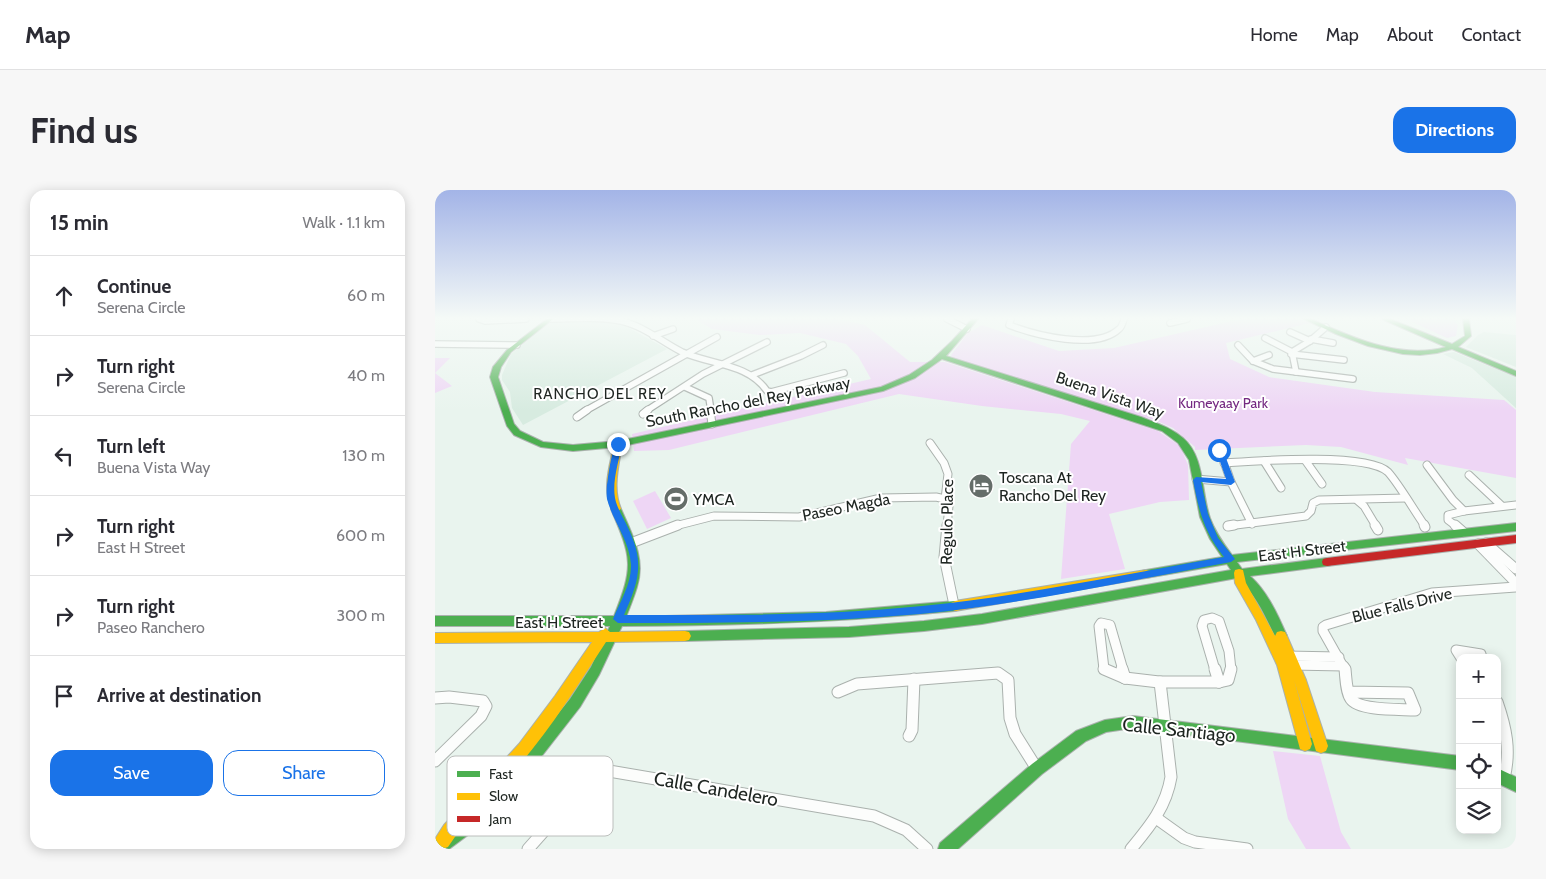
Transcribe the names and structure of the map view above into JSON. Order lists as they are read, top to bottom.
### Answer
{
  "streets": {
    "main road": [
      "Buena Vista Way",
      "South Rancho del Rey Parkway",
      "East H Street",
      "Calle Santiago"
    ],
    "street": [
      "Paseo Magda",
      "Regulo Place",
      "Blue Falls Drive",
      "Calle Candelero"
    ]
  },
  "crossings": [
    ["Buena Vista Way", "South Rancho del Rey Parkway"],
    ["Buena Vista Way", "East H Street"],
    ["Buena Vista Way", "Calle Santiago"],
    ["Paseo Magda", "Regulo Place"],
    ["Regulo Place", "East H Street"]
  ],
  "districts": ["RANCHO DEL REY"],
  "parks": ["Kumeyaay Park"],
  "places": {
    "hotel": ["Toscana At Rancho Del Rey"],
    "sports": ["YMCA"]
  },
  "legend": ["Fast", "Slow", "Jam"],
  "page": {
    "header": "Map",
    "nav": [
      "Home",
      "Map",
      "About",
      "Contact"
    ],
    "buttons": [
      "Directions",
      ["Save", "Share"]
    ],
    "title": "Find us",
    "heading": ["15 min", "Walk · 1.1 km"],
    "list": [
      ["Continue", "Serena Circle", "60 m"],
      ["Turn right", "Serena Circle", "40 m"],
      ["Turn left", "Buena Vista Way", "130 m"],
      ["Turn right", "East H Street", "600 m"],
      ["Turn right", "Paseo Ranchero", "300 m"],
      "Arrive at destination"
    ],
    "map_buttons": ["+", "−"]
  }
}
